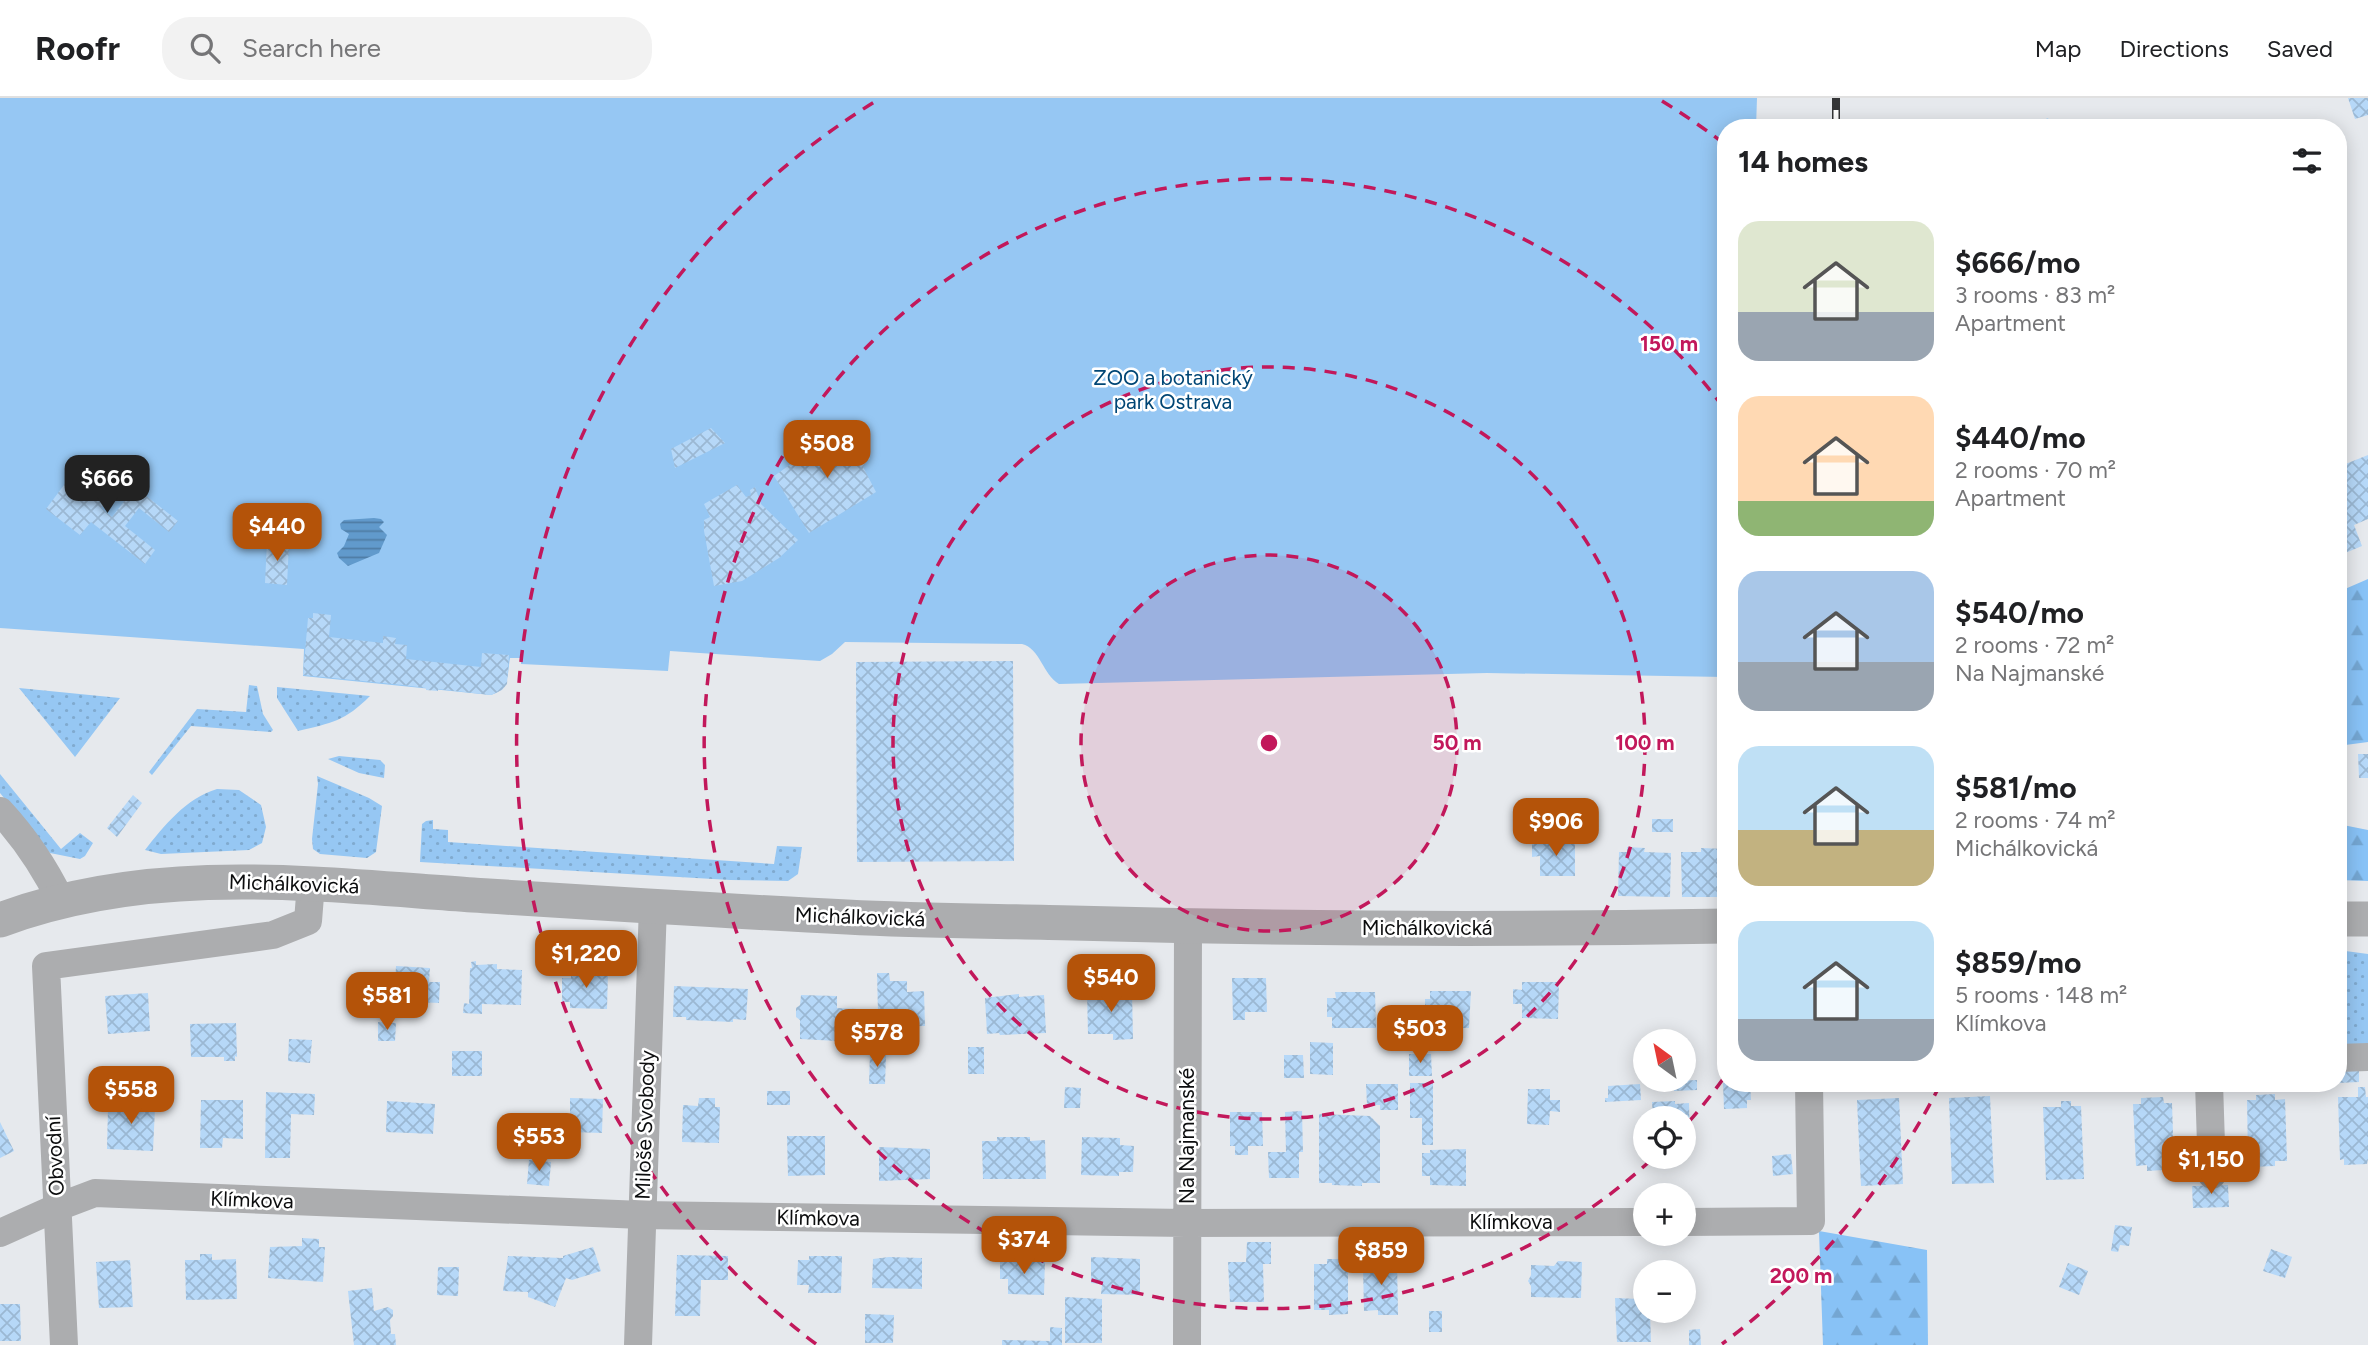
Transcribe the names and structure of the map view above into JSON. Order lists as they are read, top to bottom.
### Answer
{
  "streets": {
    "street": [
      "Michálkovická",
      "Miloše Svobody",
      "Na Najmanské",
      "Obvodní",
      "Klímkova"
    ]
  },
  "crossings": [
    ["Michálkovická", "Miloše Svobody"],
    ["Michálkovická", "Na Najmanské"],
    ["Michálkovická", "Obvodní"],
    ["Miloše Svobody", "Klímkova"],
    ["Na Najmanské", "Klímkova"],
    ["Obvodní", "Klímkova"]
  ],
  "parks": ["ZOO a botanický park Ostrava"],
  "north": "top left",
  "page": {
    "header": "Roofr",
    "search": "Search here",
    "nav": ["Map", "Directions", "Saved"],
    "heading": "14 homes",
    "list": [
      {
        "name": "$666/mo",
        "note": "3 rooms · 83 m² · Apartment"
      },
      {
        "name": "$440/mo",
        "note": "2 rooms · 70 m² · Apartment"
      },
      {
        "name": "$540/mo",
        "note": "2 rooms · 72 m² · Na Najmanské"
      },
      {
        "name": "$581/mo",
        "note": "2 rooms · 74 m² · Michálkovická"
      },
      {
        "name": "$859/mo",
        "note": "5 rooms · 148 m² · Klímkova"
      }
    ],
    "price": [
      "$508",
      "$666",
      "$440",
      "$906",
      "$1,220",
      "$540",
      "$581",
      "$503",
      "$578",
      "$558",
      "$553",
      "$1,150",
      "$374",
      "$859"
    ],
    "map_buttons": ["+", "−"]
  },
  "rings": [
    "150 m",
    "50 m",
    "100 m",
    "200 m"
  ]
}
